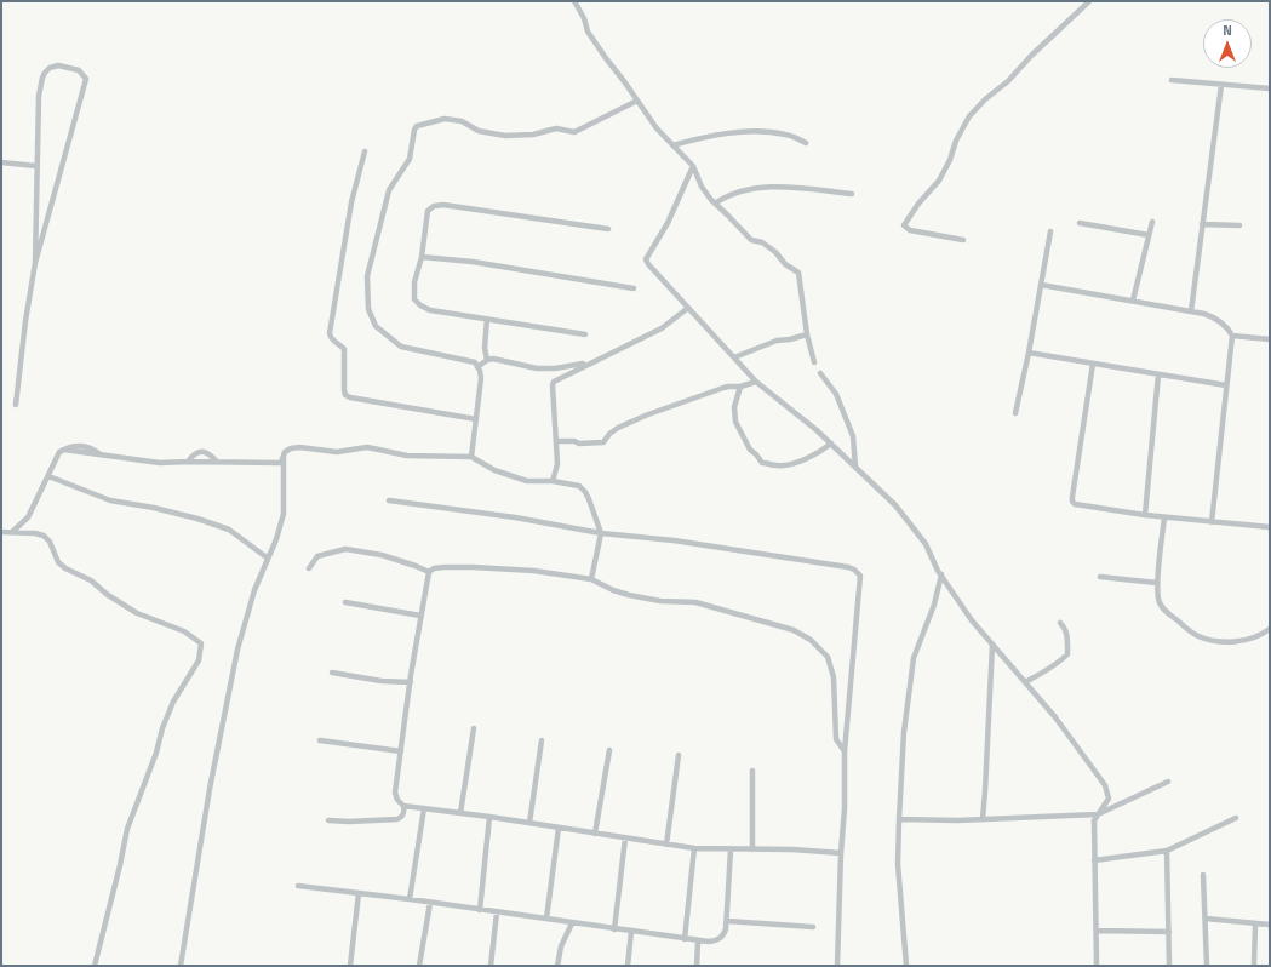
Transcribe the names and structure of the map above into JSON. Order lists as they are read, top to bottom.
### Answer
{
  "north": "top"
}
